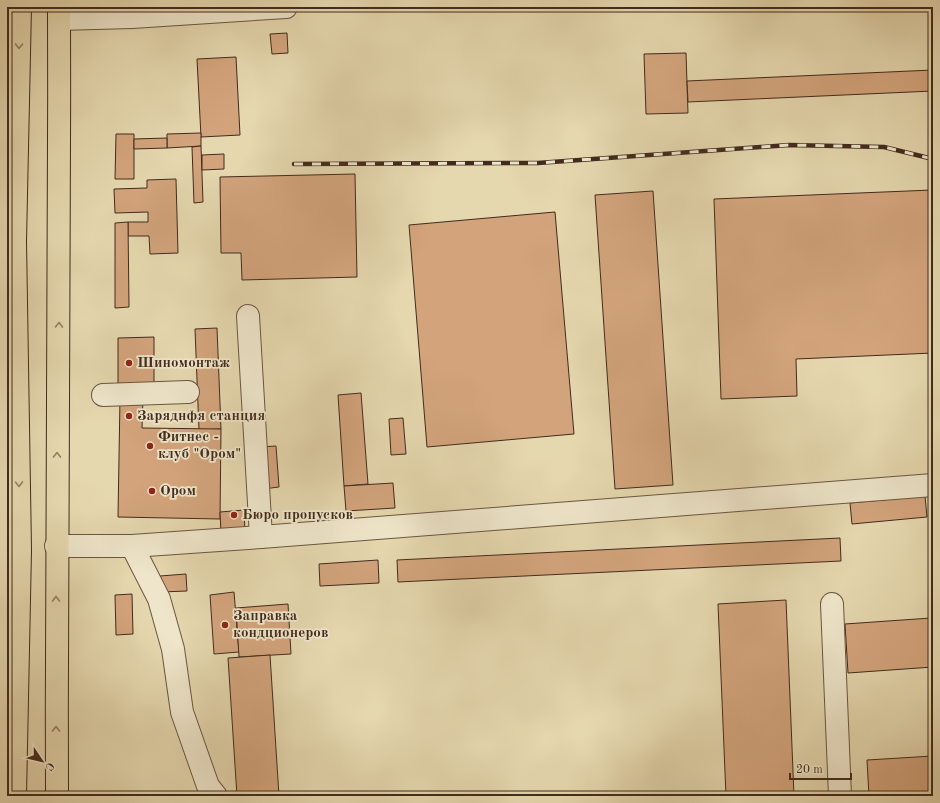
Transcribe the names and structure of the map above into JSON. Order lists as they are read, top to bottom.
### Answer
{
  "places": [
    "Шиномонтаж",
    "Заряднфя станция",
    "Фитнес - клуб \"Ором\"",
    "Ором",
    "Бюро пропусков",
    "Заправка кондционеров"
  ],
  "scale_bar": "20 m",
  "north": "bottom right"
}
